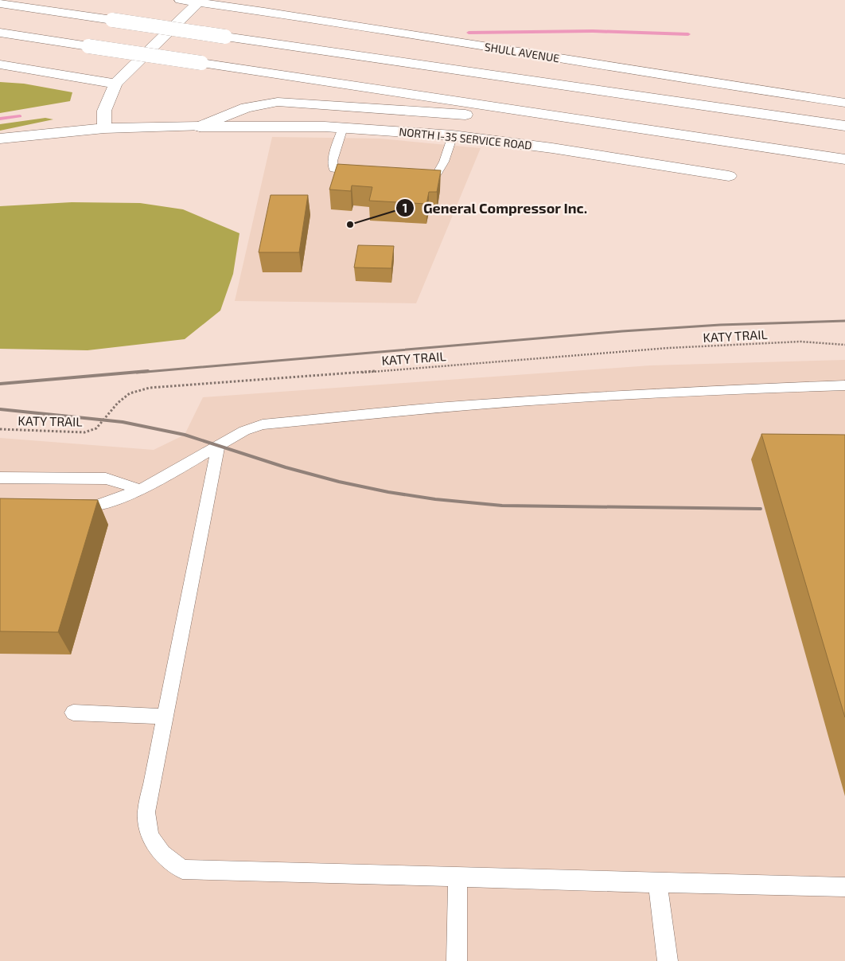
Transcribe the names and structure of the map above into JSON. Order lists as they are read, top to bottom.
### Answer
{
  "streets": {
    "main road": ["SHULL AVENUE", "NORTH I-35 SERVICE ROAD"],
    "path": ["KATY TRAIL"]
  },
  "places": ["General Compressor Inc."]
}
